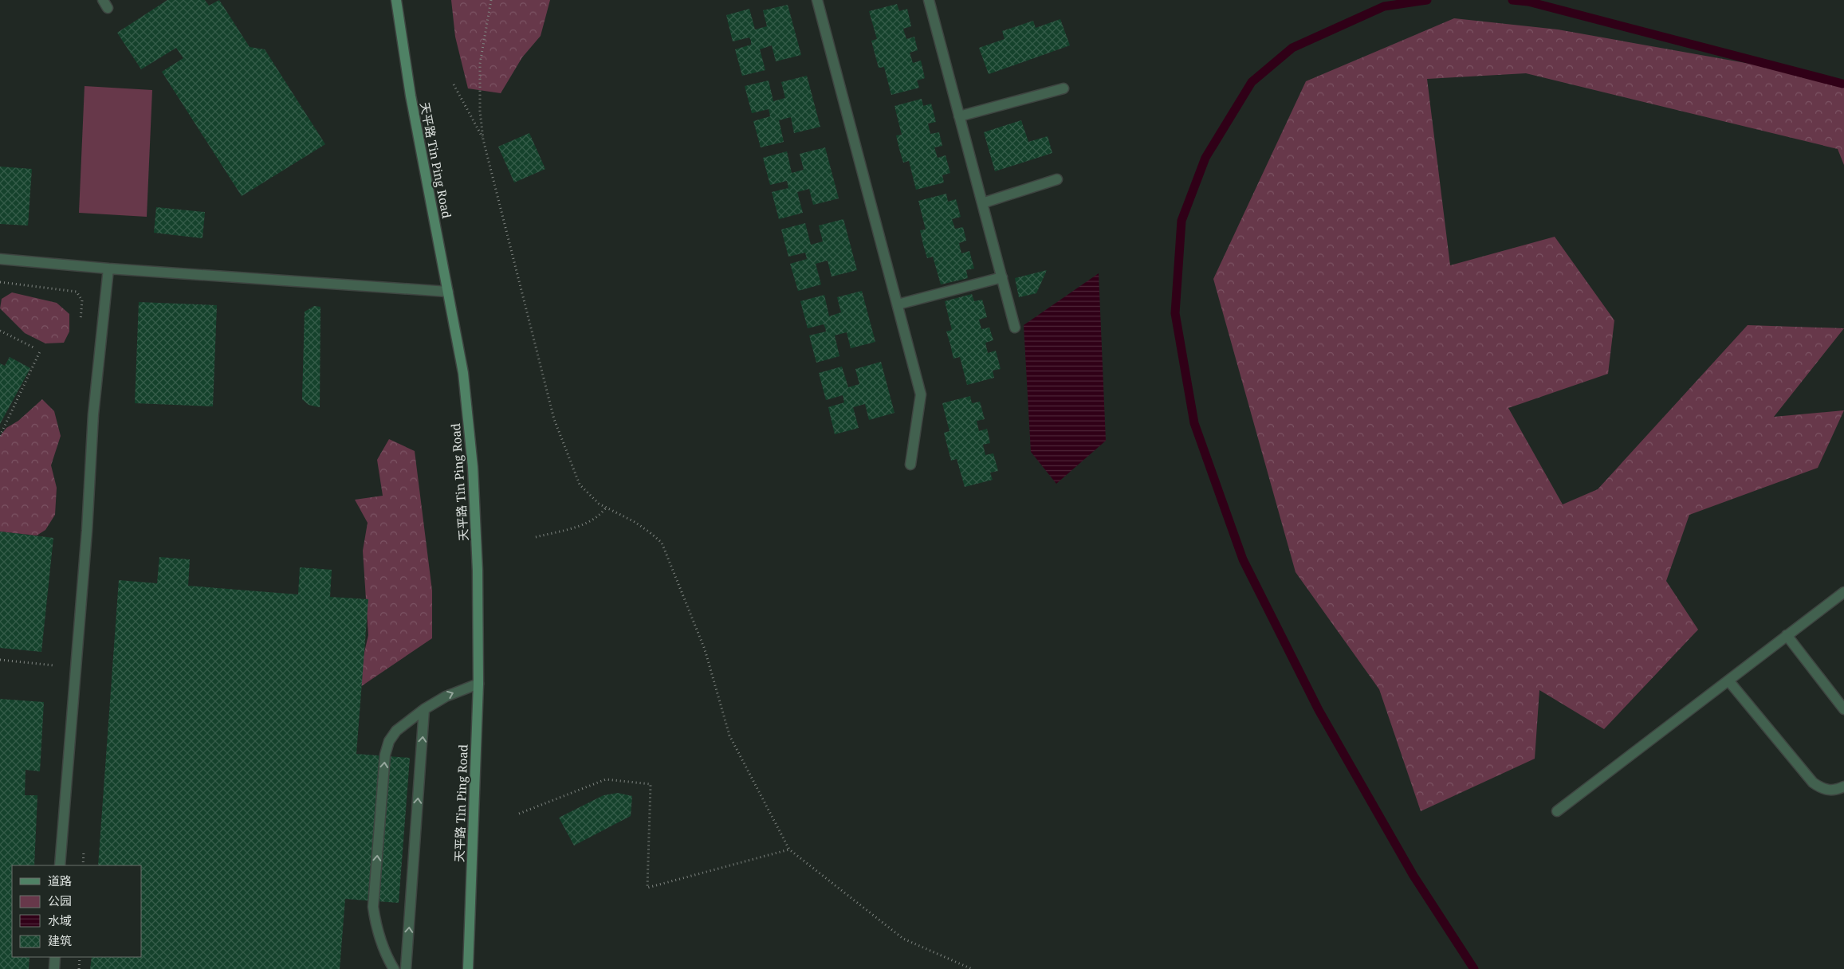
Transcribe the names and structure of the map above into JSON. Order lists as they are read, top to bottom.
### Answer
{
  "streets": {
    "street": ["天平路 Tin Ping Road"]
  },
  "legend": [
    "道路",
    "公园",
    "水域",
    "建筑"
  ]
}
